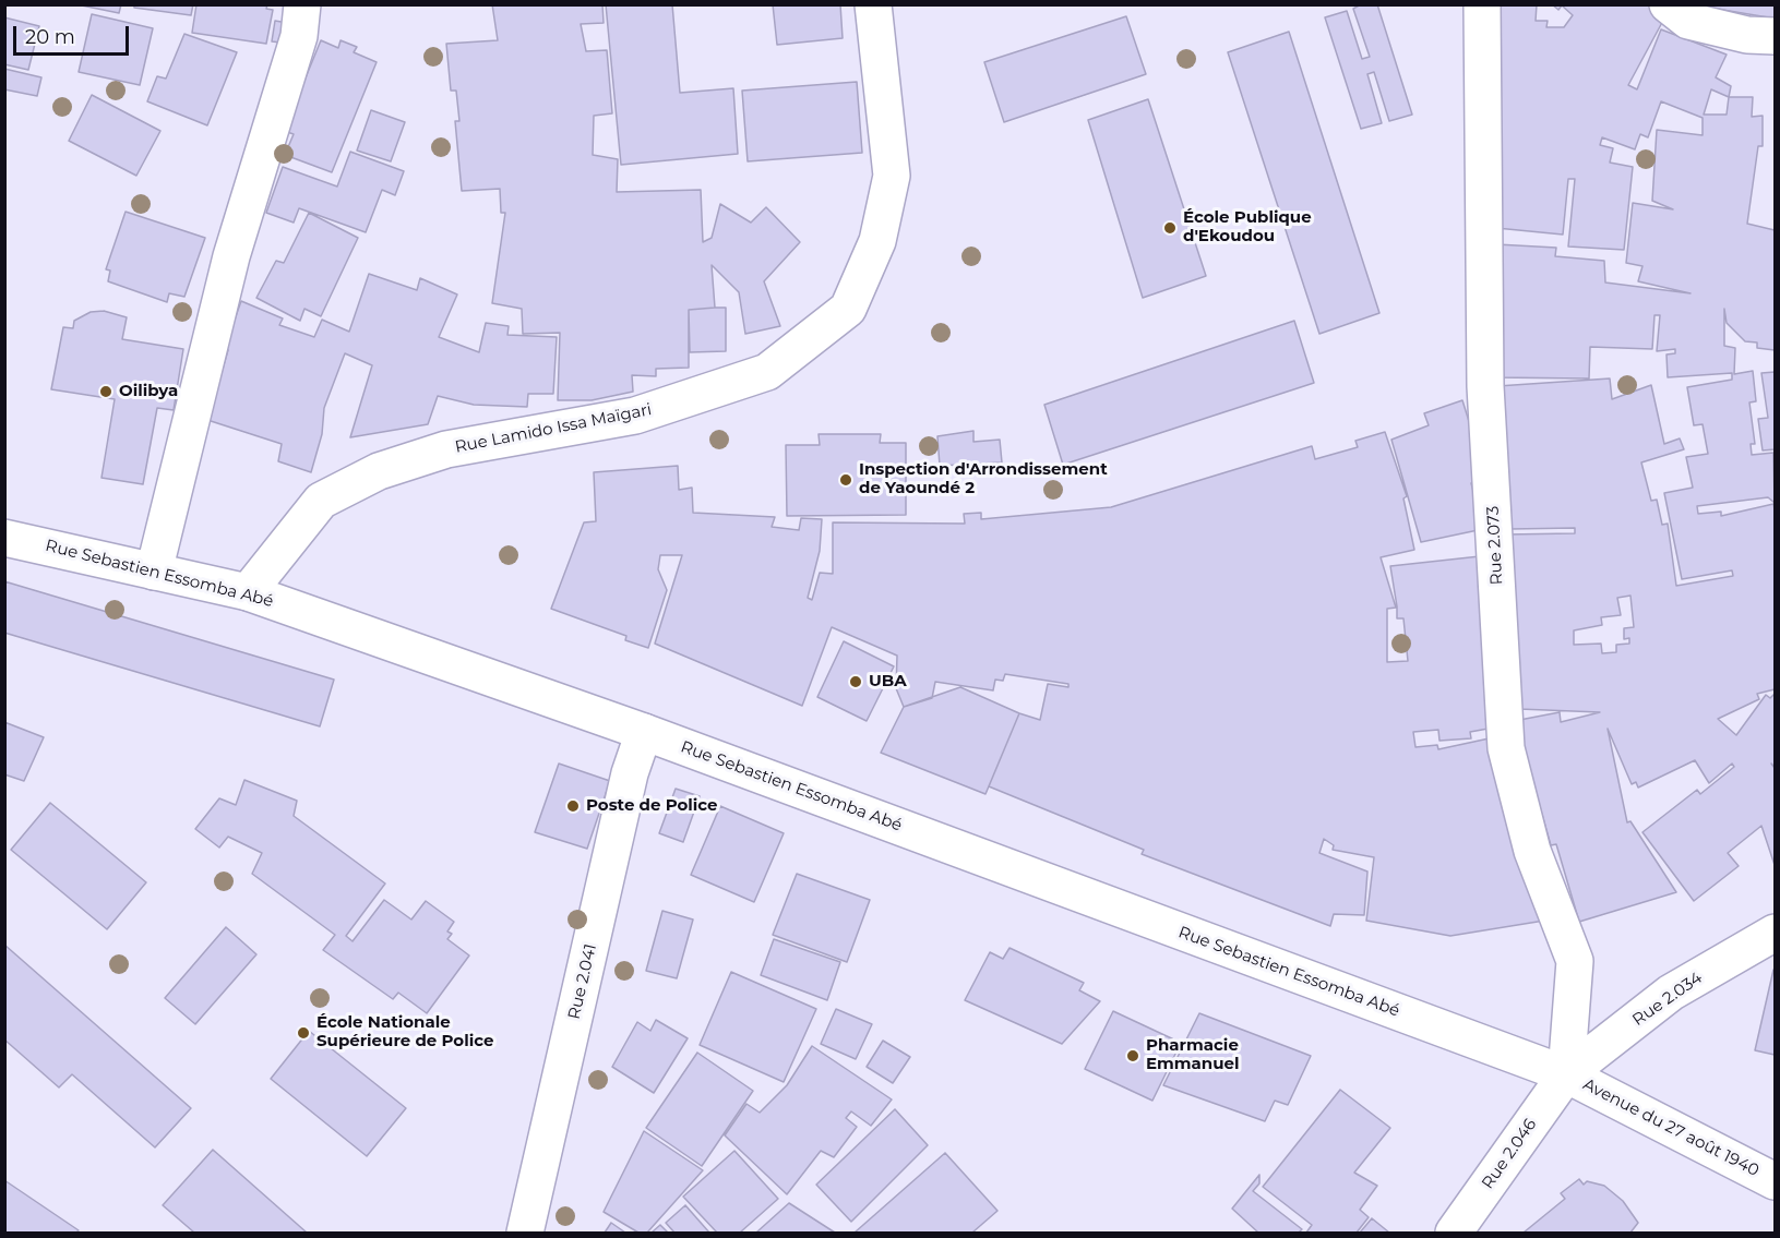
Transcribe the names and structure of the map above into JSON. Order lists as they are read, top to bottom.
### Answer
{
  "streets": {
    "street": [
      "Rue Lamido Issa Maïgari",
      "Rue 2.073",
      "Rue Sebastien Essomba Abé",
      "Rue 2.041",
      "Rue 2.034",
      "Avenue du 27 août 1940",
      "Rue 2.046"
    ]
  },
  "crossings": [
    ["Rue Lamido Issa Maïgari", "Rue Sebastien Essomba Abé"],
    ["Rue 2.073", "Rue Sebastien Essomba Abé"],
    ["Rue 2.073", "Rue 2.034"],
    ["Rue 2.073", "Avenue du 27 août 1940"],
    ["Rue 2.073", "Rue 2.046"],
    ["Rue Sebastien Essomba Abé", "Rue 2.041"],
    ["Rue Sebastien Essomba Abé", "Rue 2.034"],
    ["Rue Sebastien Essomba Abé", "Avenue du 27 août 1940"],
    ["Rue Sebastien Essomba Abé", "Rue 2.046"],
    ["Rue 2.034", "Avenue du 27 août 1940"],
    ["Rue 2.034", "Rue 2.046"],
    ["Avenue du 27 août 1940", "Rue 2.046"]
  ],
  "places": [
    "École Publique d'Ekoudou",
    "Oilibya",
    "Inspection d'Arrondissement de Yaoundé 2",
    "UBA",
    "Poste de Police",
    "École Nationale Supérieure de Police",
    "Pharmacie Emmanuel"
  ],
  "scale_bar": "20 m"
}
